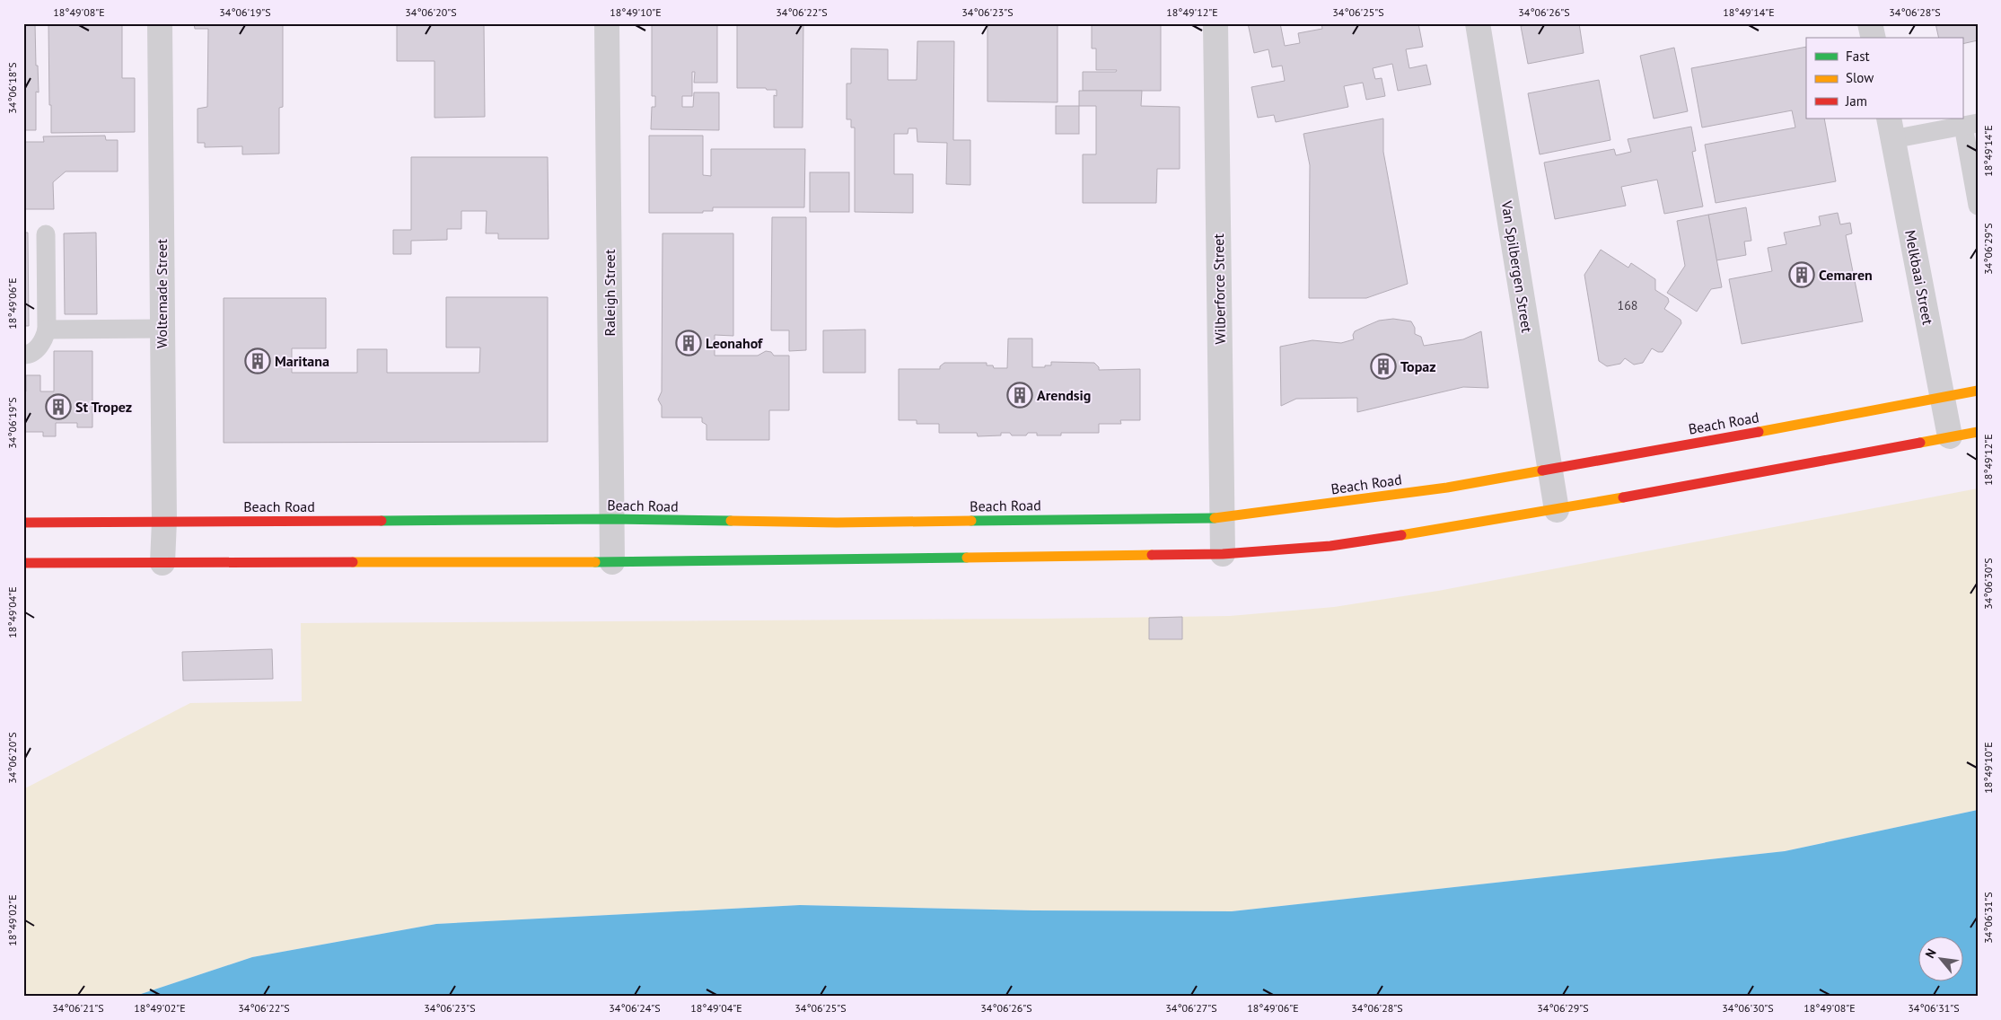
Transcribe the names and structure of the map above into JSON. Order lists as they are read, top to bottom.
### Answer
{
  "streets": {
    "main road": ["Beach Road"],
    "street": [
      "Van Spilbergen Street",
      "Melkbaai Street",
      "Wilberforce Street",
      "Raleigh Street",
      "Woltemade Street"
    ]
  },
  "crossings": [
    ["Van Spilbergen Street", "Beach Road"],
    ["Melkbaai Street", "Beach Road"],
    ["Wilberforce Street", "Beach Road"],
    ["Raleigh Street", "Beach Road"],
    ["Woltemade Street", "Beach Road"]
  ],
  "places": {
    "building": [
      "Cemaren",
      "Leonahof",
      "Maritana",
      "Topaz",
      "Arendsig",
      "St Tropez"
    ]
  },
  "house_numbers": ["168"],
  "legend": ["Fast", "Slow", "Jam"],
  "north": "top left",
  "coordinates": [
    "18°49'08\"E",
    "34°06'19\"S",
    "34°06'20\"S",
    "18°49'10\"E",
    "34°06'22\"S",
    "34°06'23\"S",
    "18°49'12\"E",
    "34°06'25\"S",
    "34°06'26\"S",
    "18°49'14\"E",
    "34°06'28\"S",
    "34°06'18\"S",
    "34°06'29\"S",
    "18°49'06\"E",
    "34°06'30\"S",
    "18°49'04\"E",
    "34°06'31\"S",
    "18°49'02\"E",
    "34°06'21\"S",
    "34°06'24\"S",
    "34°06'27\"S"
  ]
}
